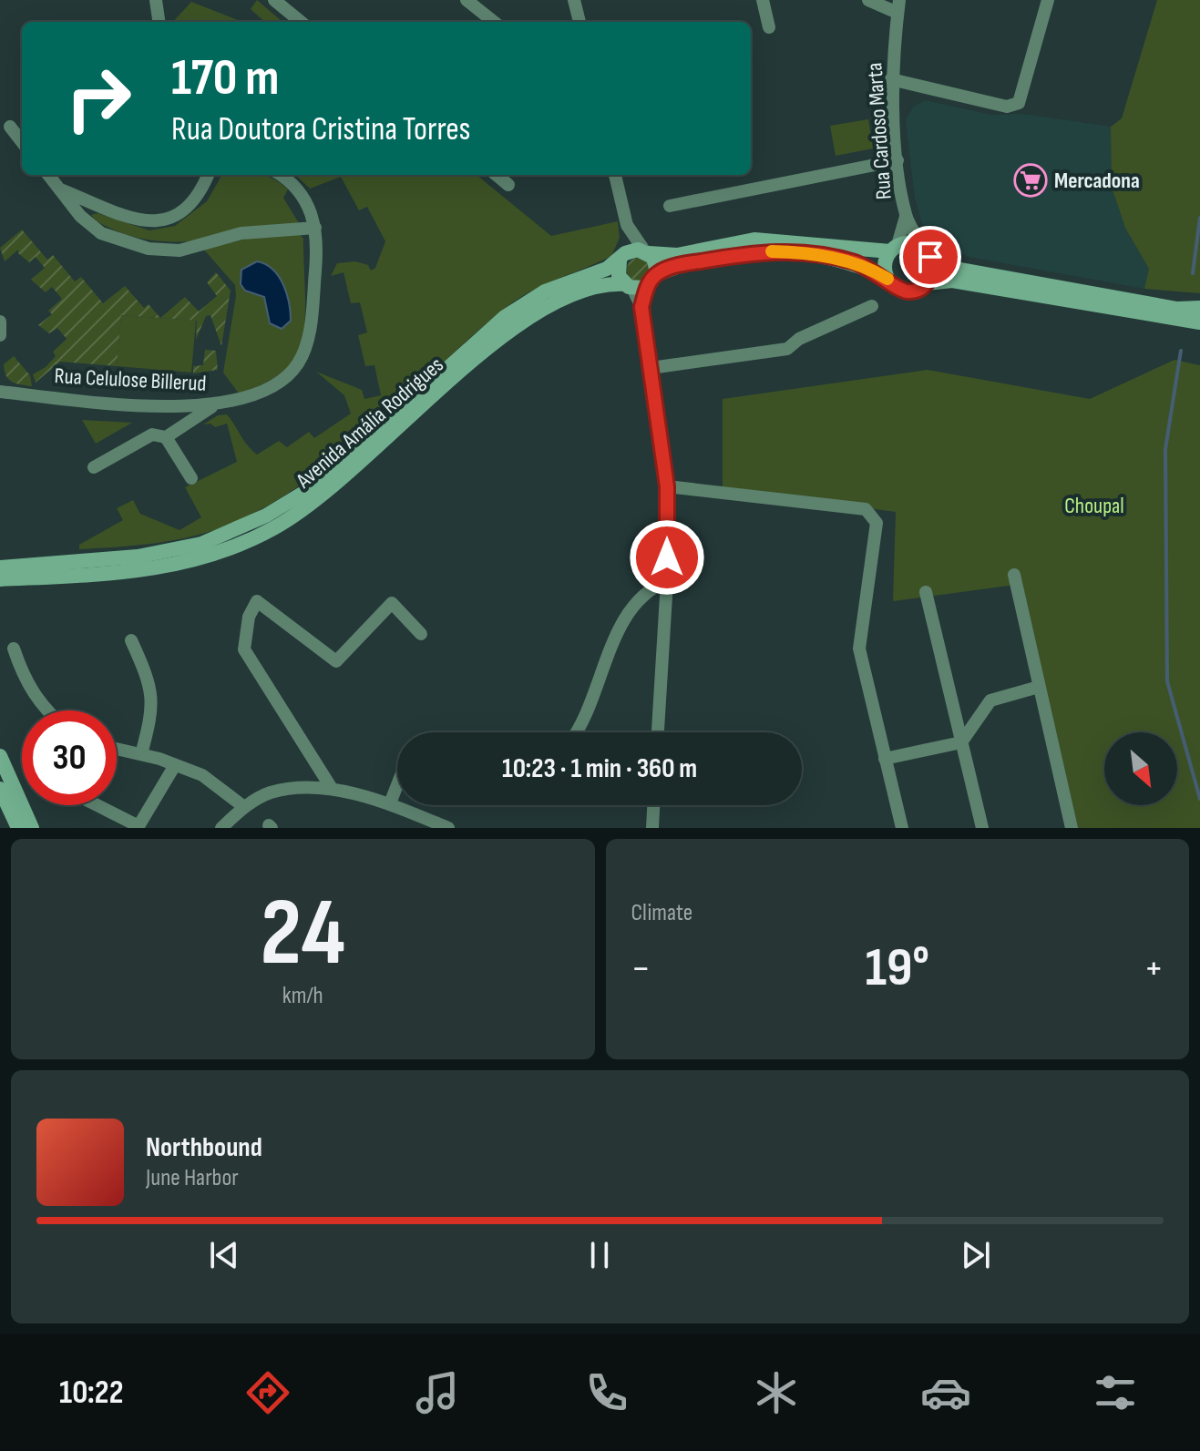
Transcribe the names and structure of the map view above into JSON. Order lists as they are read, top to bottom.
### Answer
{
  "streets": {
    "main road": ["Avenida Amália Rodrigues"],
    "street": ["Rua Cardoso Marta", "Rua Celulose Billerud"]
  },
  "parks": ["Choupal"],
  "places": {
    "supermarket": ["Mercadona"]
  },
  "north": "bottom right",
  "page": {
    "turn": ["170 m", "Rua Doutora Cristina Torres"],
    "limit": "30",
    "trip": "10:23 · 1 min · 360 m",
    "tile": [
      ["24", "km/h"],
      "Climate"
    ],
    "heat": ["−", "19°", "+"],
    "song": ["Northbound", "June Harbor"],
    "tabs": "10:22"
  }
}
